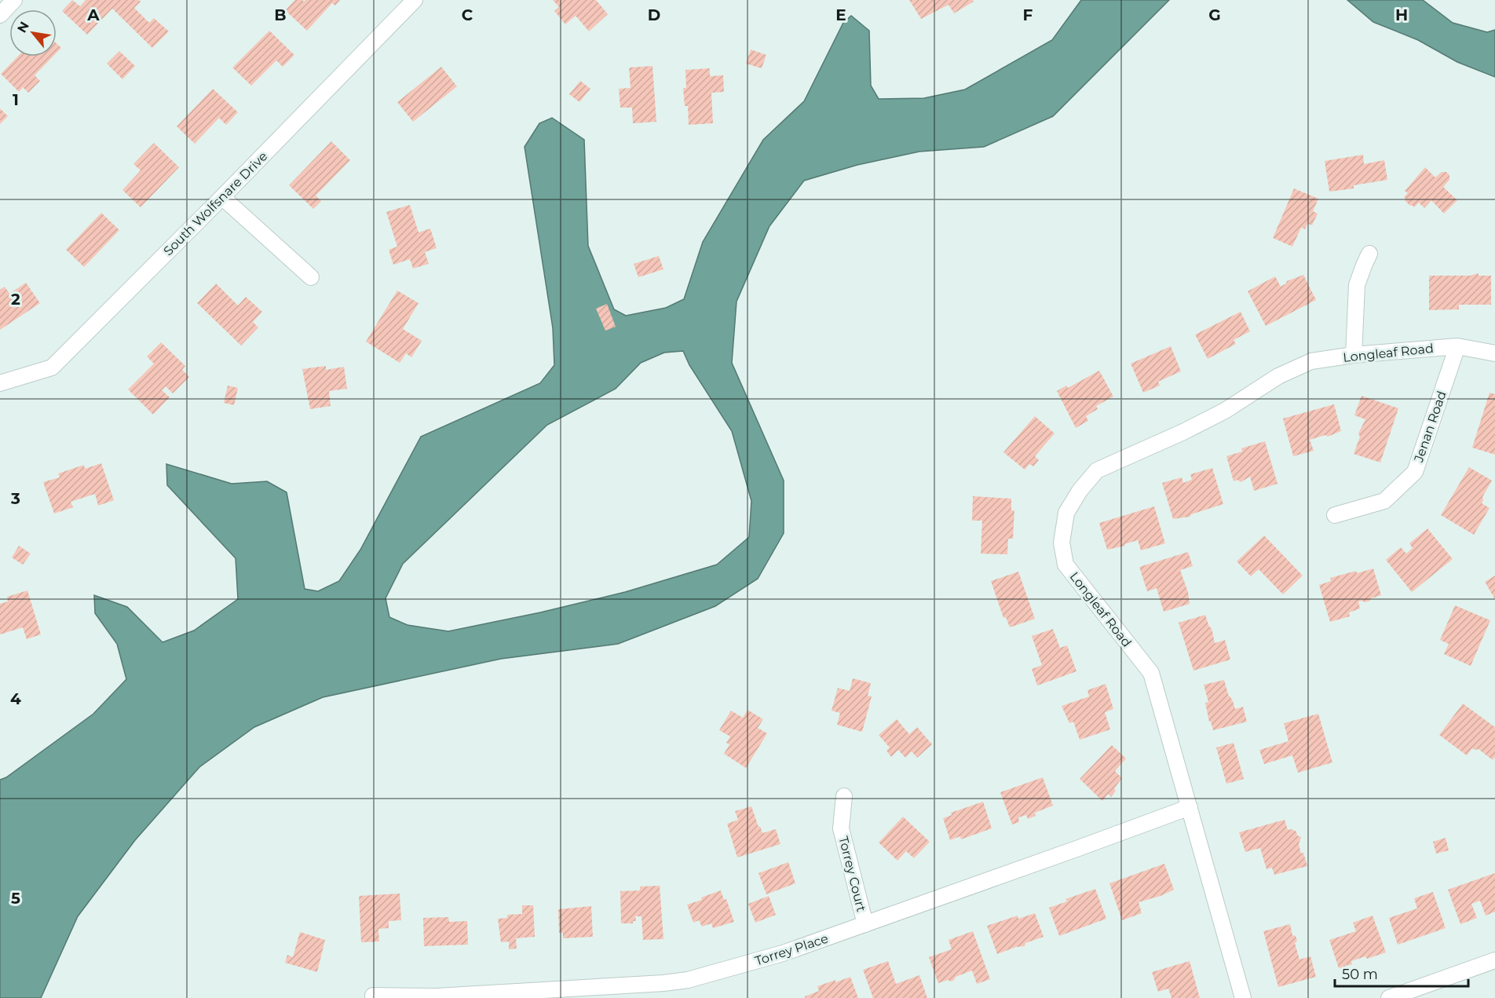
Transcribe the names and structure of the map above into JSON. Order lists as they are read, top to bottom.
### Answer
{
  "streets": {
    "street": [
      "South Wolfsnare Drive",
      "Longleaf Road",
      "Jenan Road",
      "Torrey Court",
      "Torrey Place"
    ]
  },
  "crossings": [
    ["Longleaf Road", "Jenan Road"],
    ["Longleaf Road", "Torrey Place"],
    ["Torrey Court", "Torrey Place"]
  ],
  "scale_bar": "50 m",
  "north": "top left",
  "grid": {
    "columns": [
      "A",
      "B",
      "C",
      "D",
      "E",
      "F",
      "G",
      "H"
    ],
    "rows": [
      "1",
      "2",
      "3",
      "4",
      "5"
    ]
  }
}
